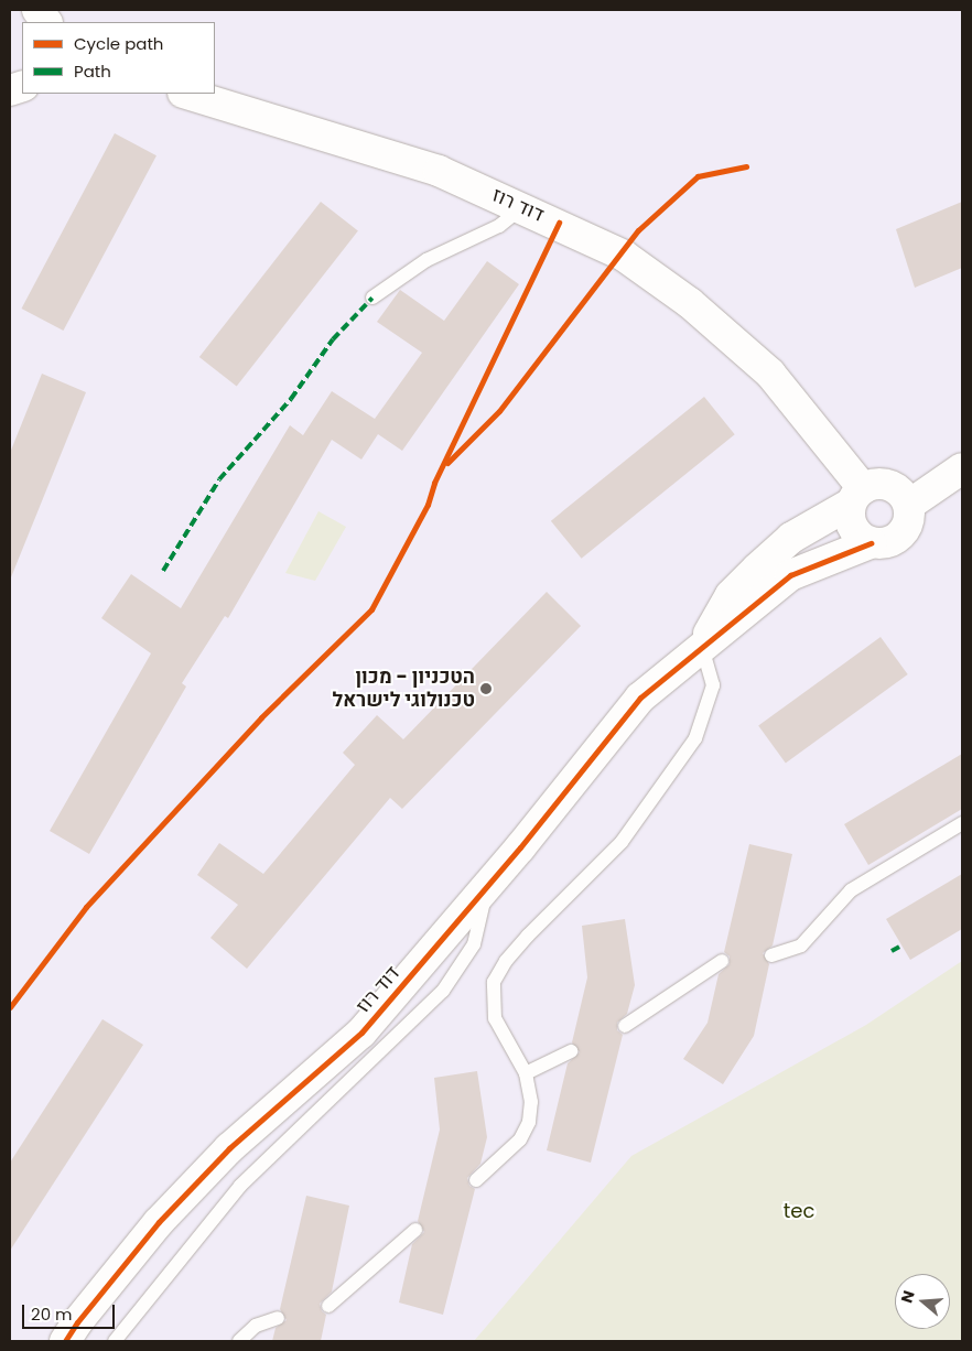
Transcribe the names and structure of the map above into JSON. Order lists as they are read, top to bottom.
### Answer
{
  "streets": {
    "street": ["דוד רוז"]
  },
  "parks": ["tec"],
  "places": ["הטכניון - מכון טכנולוגי לישראל"],
  "legend": ["Cycle path", "Path"],
  "scale_bar": "20 m",
  "north": "left"
}
